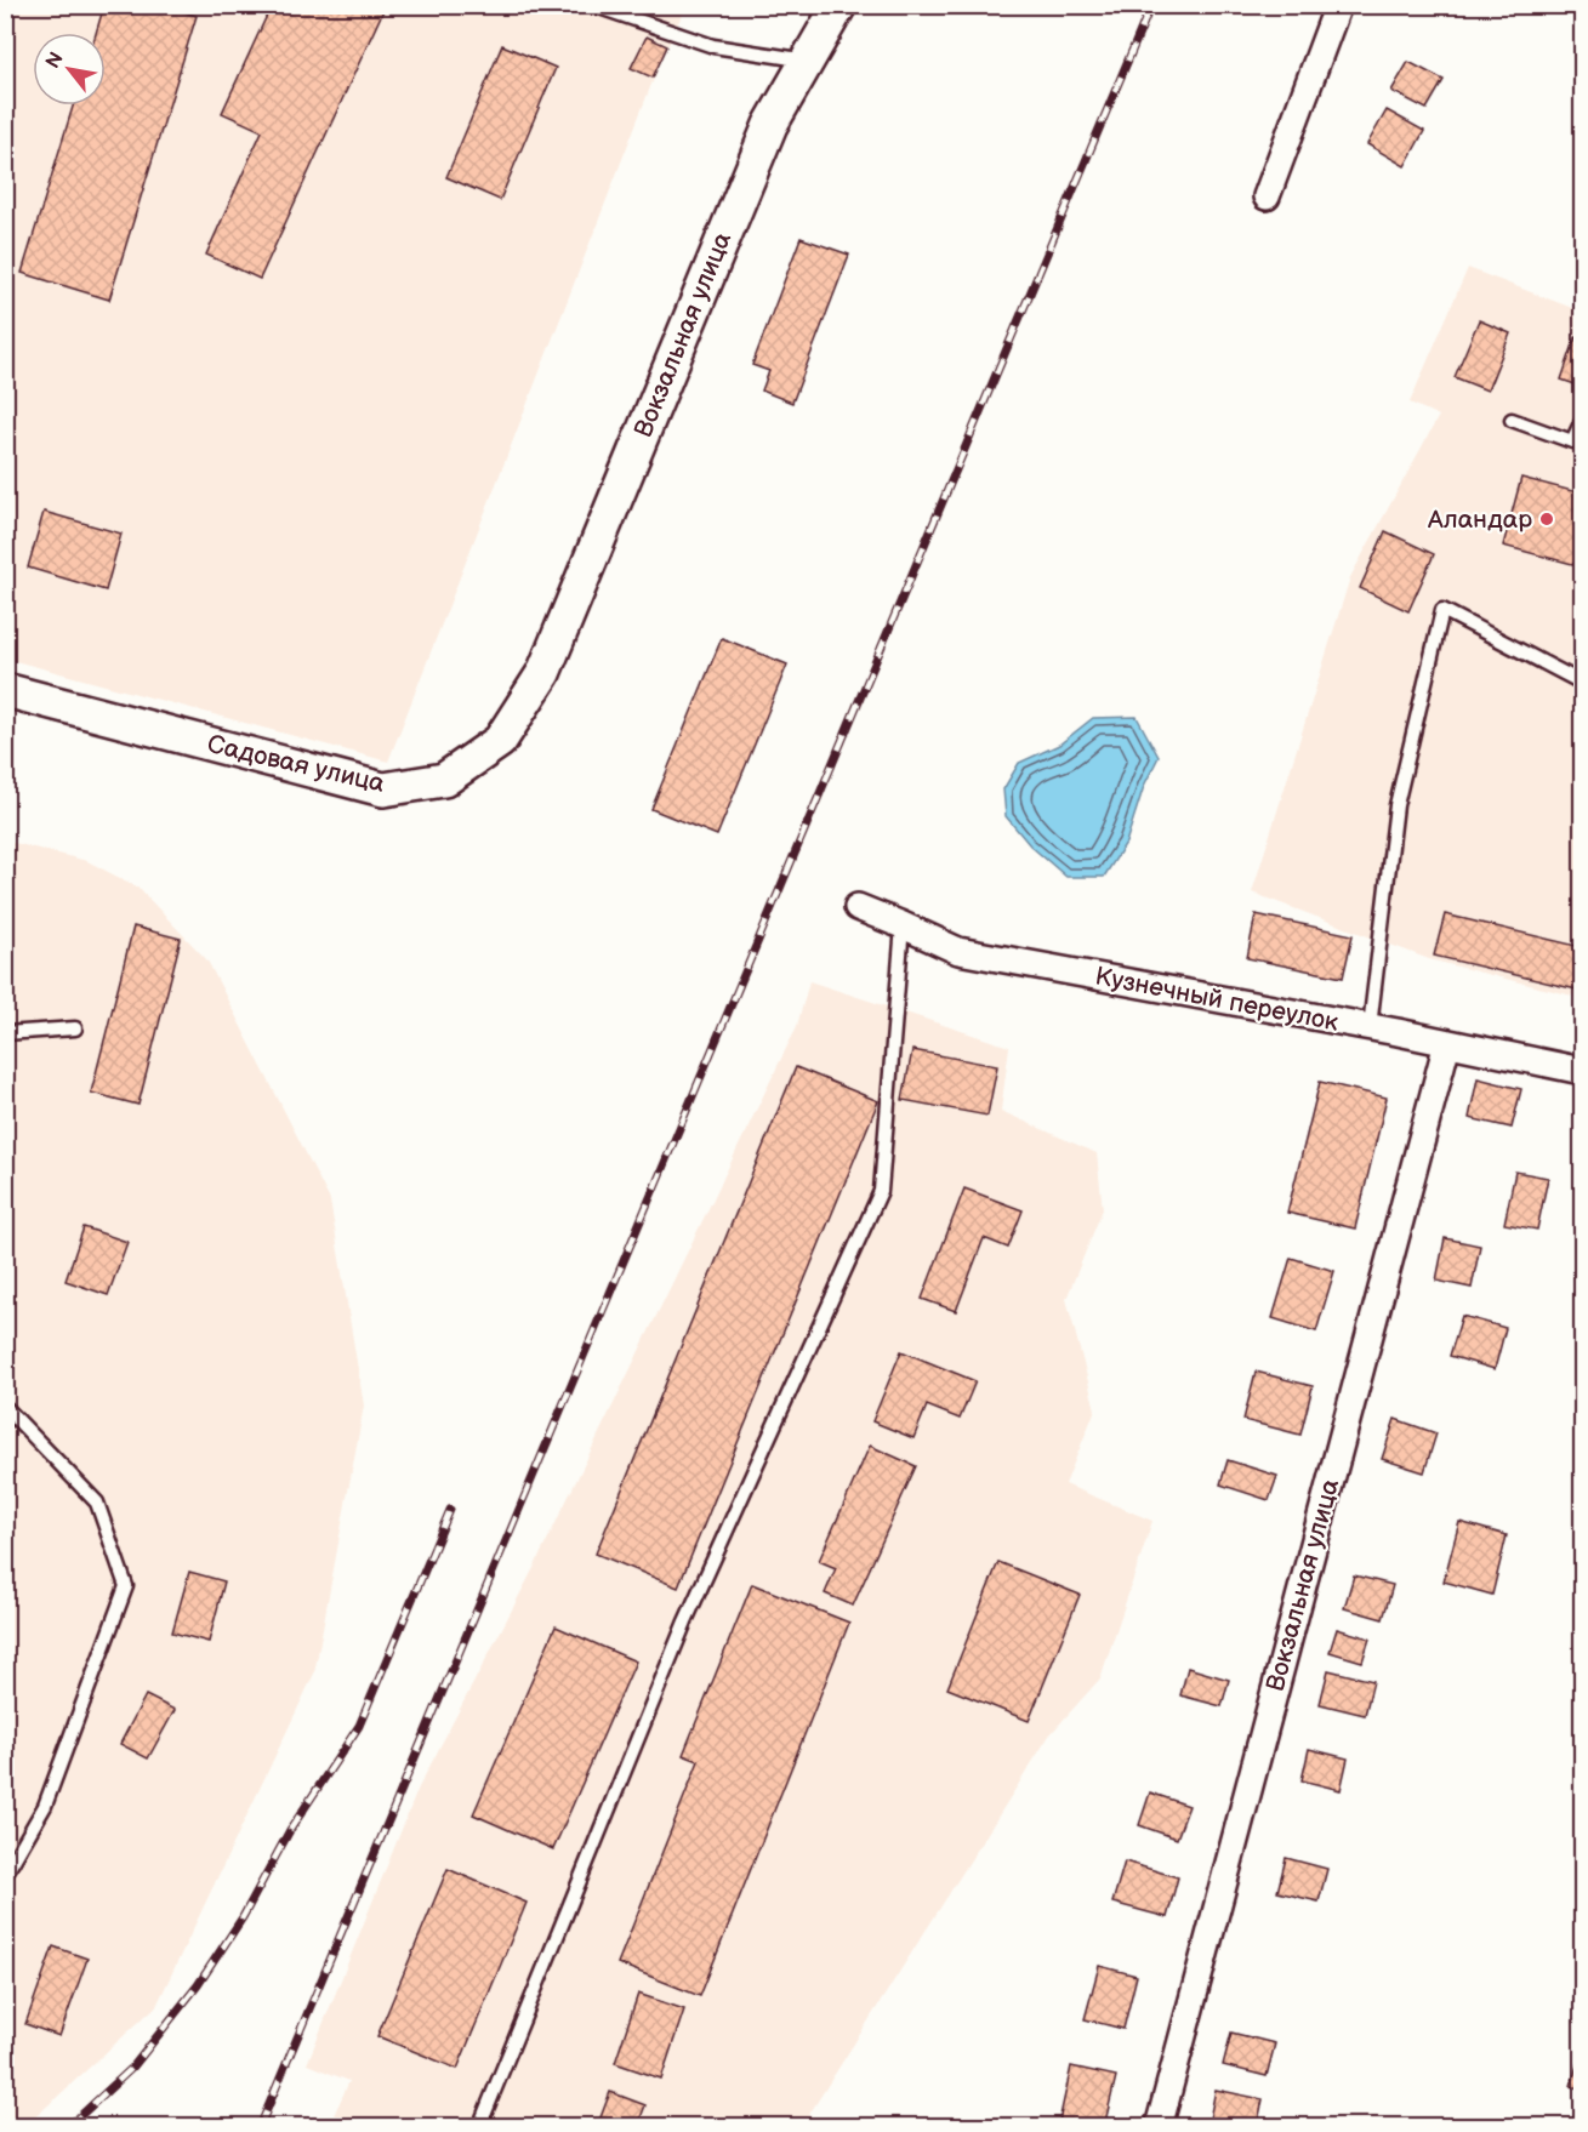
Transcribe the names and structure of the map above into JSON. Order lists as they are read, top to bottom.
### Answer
{
  "streets": {
    "street": ["Вокзальная улица", "Садовая улица", "Кузнечный переулок"]
  },
  "crossings": [
    ["Вокзальная улица", "Садовая улица"],
    ["Вокзальная улица", "Кузнечный переулок"]
  ],
  "places": ["Аландар"],
  "north": "top left"
}
